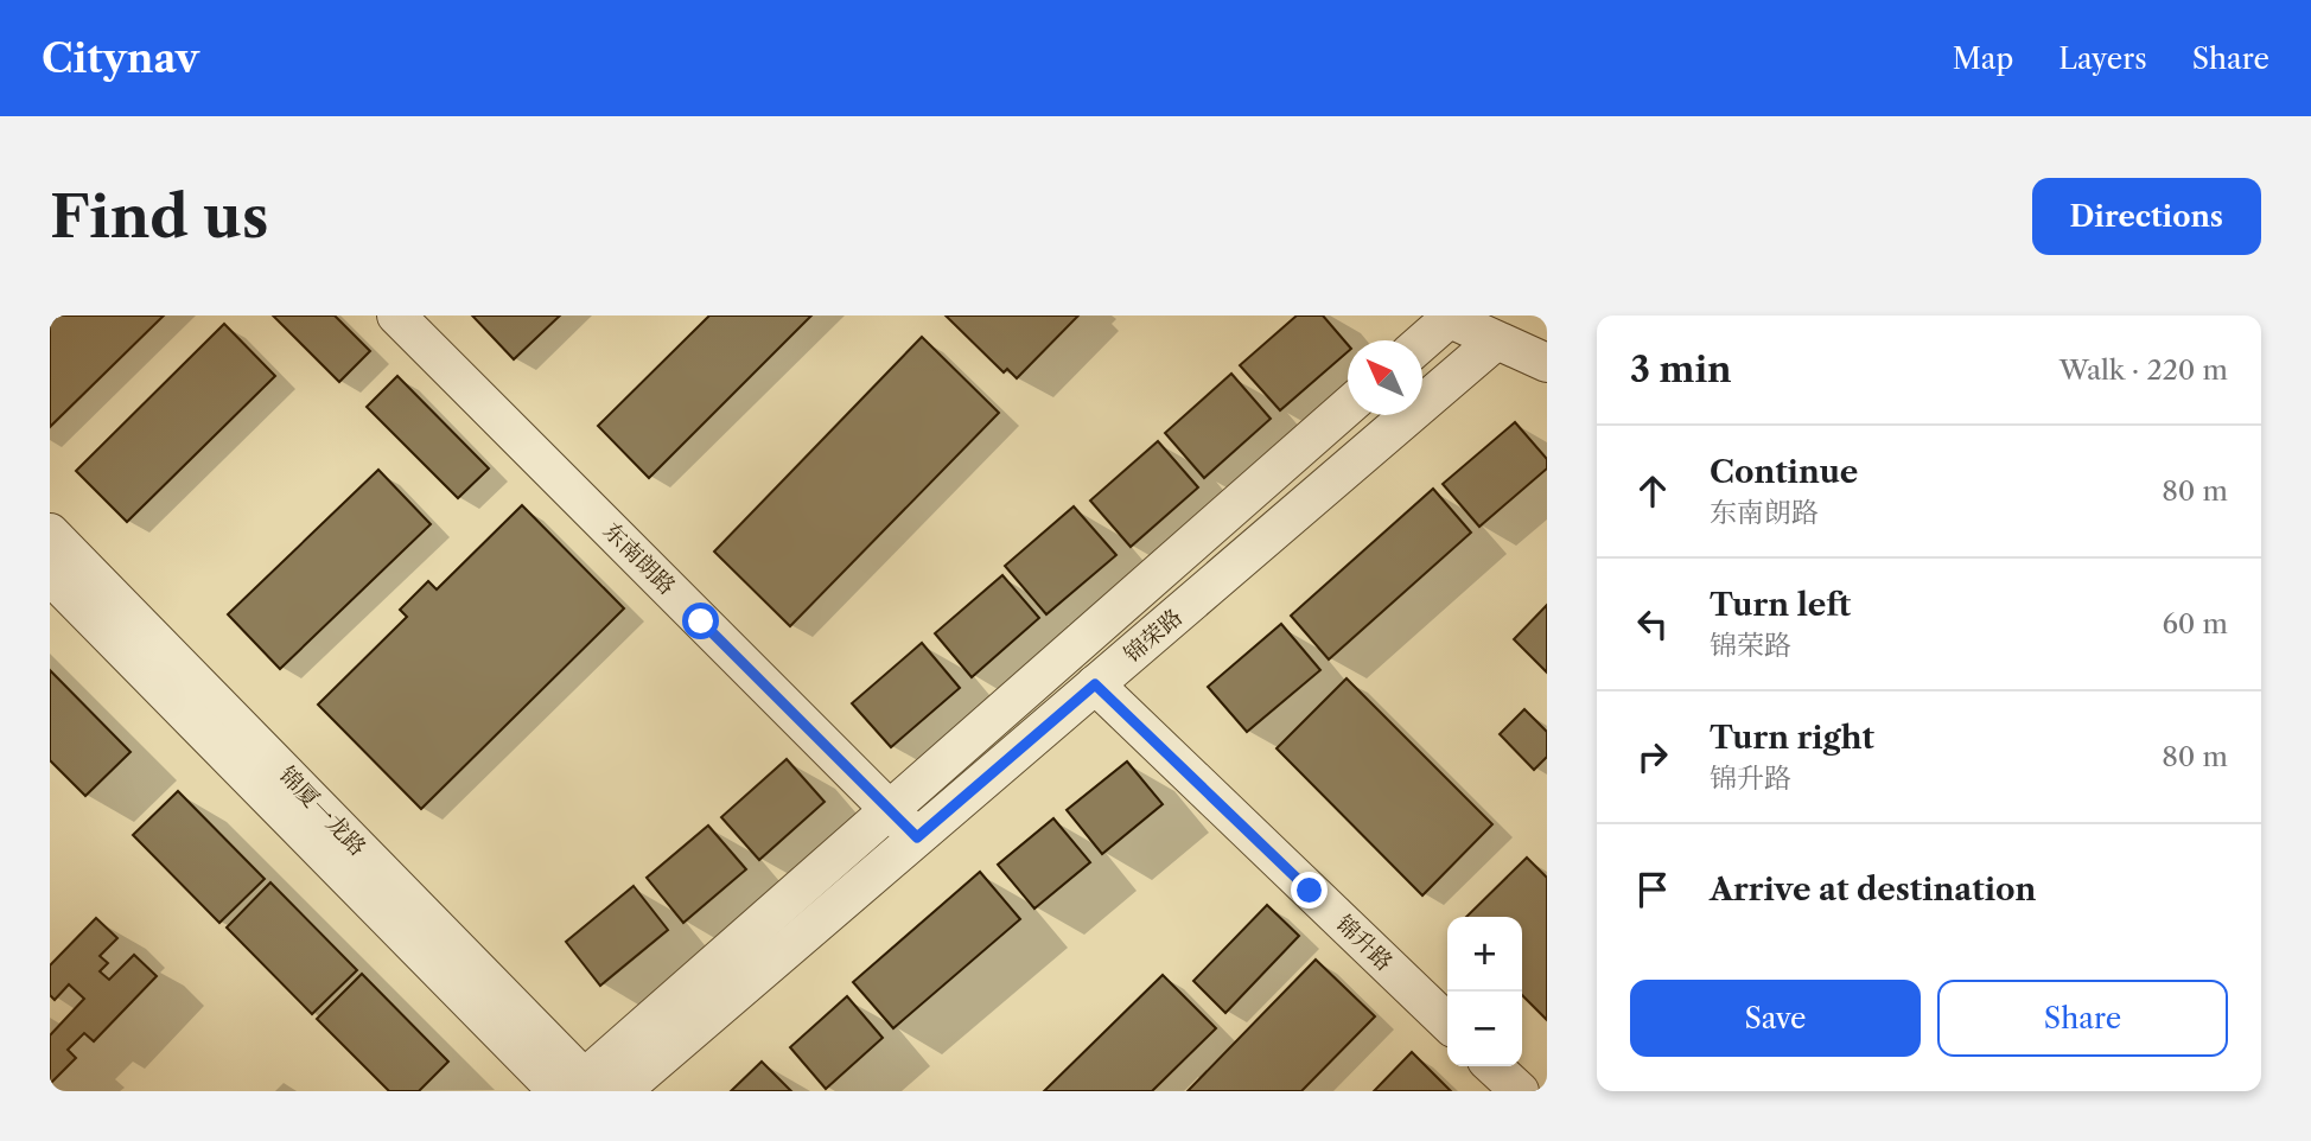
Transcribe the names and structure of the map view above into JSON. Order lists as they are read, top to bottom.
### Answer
{
  "streets": {
    "street": [
      "东南朗路",
      "锦荣路",
      "锦厦一龙路",
      "锦升路"
    ]
  },
  "crossings": [
    ["东南朗路", "锦荣路"],
    ["锦荣路", "锦厦一龙路"],
    ["锦荣路", "锦升路"]
  ],
  "north": "top left",
  "page": {
    "header": "Citynav",
    "nav": ["Map", "Layers", "Share"],
    "buttons": [
      "Directions",
      ["Save", "Share"]
    ],
    "title": "Find us",
    "heading": ["3 min", "Walk · 220 m"],
    "list": [
      ["Continue", "东南朗路", "80 m"],
      ["Turn left", "锦荣路", "60 m"],
      ["Turn right", "锦升路", "80 m"],
      "Arrive at destination"
    ],
    "map_buttons": ["+", "−"]
  }
}
